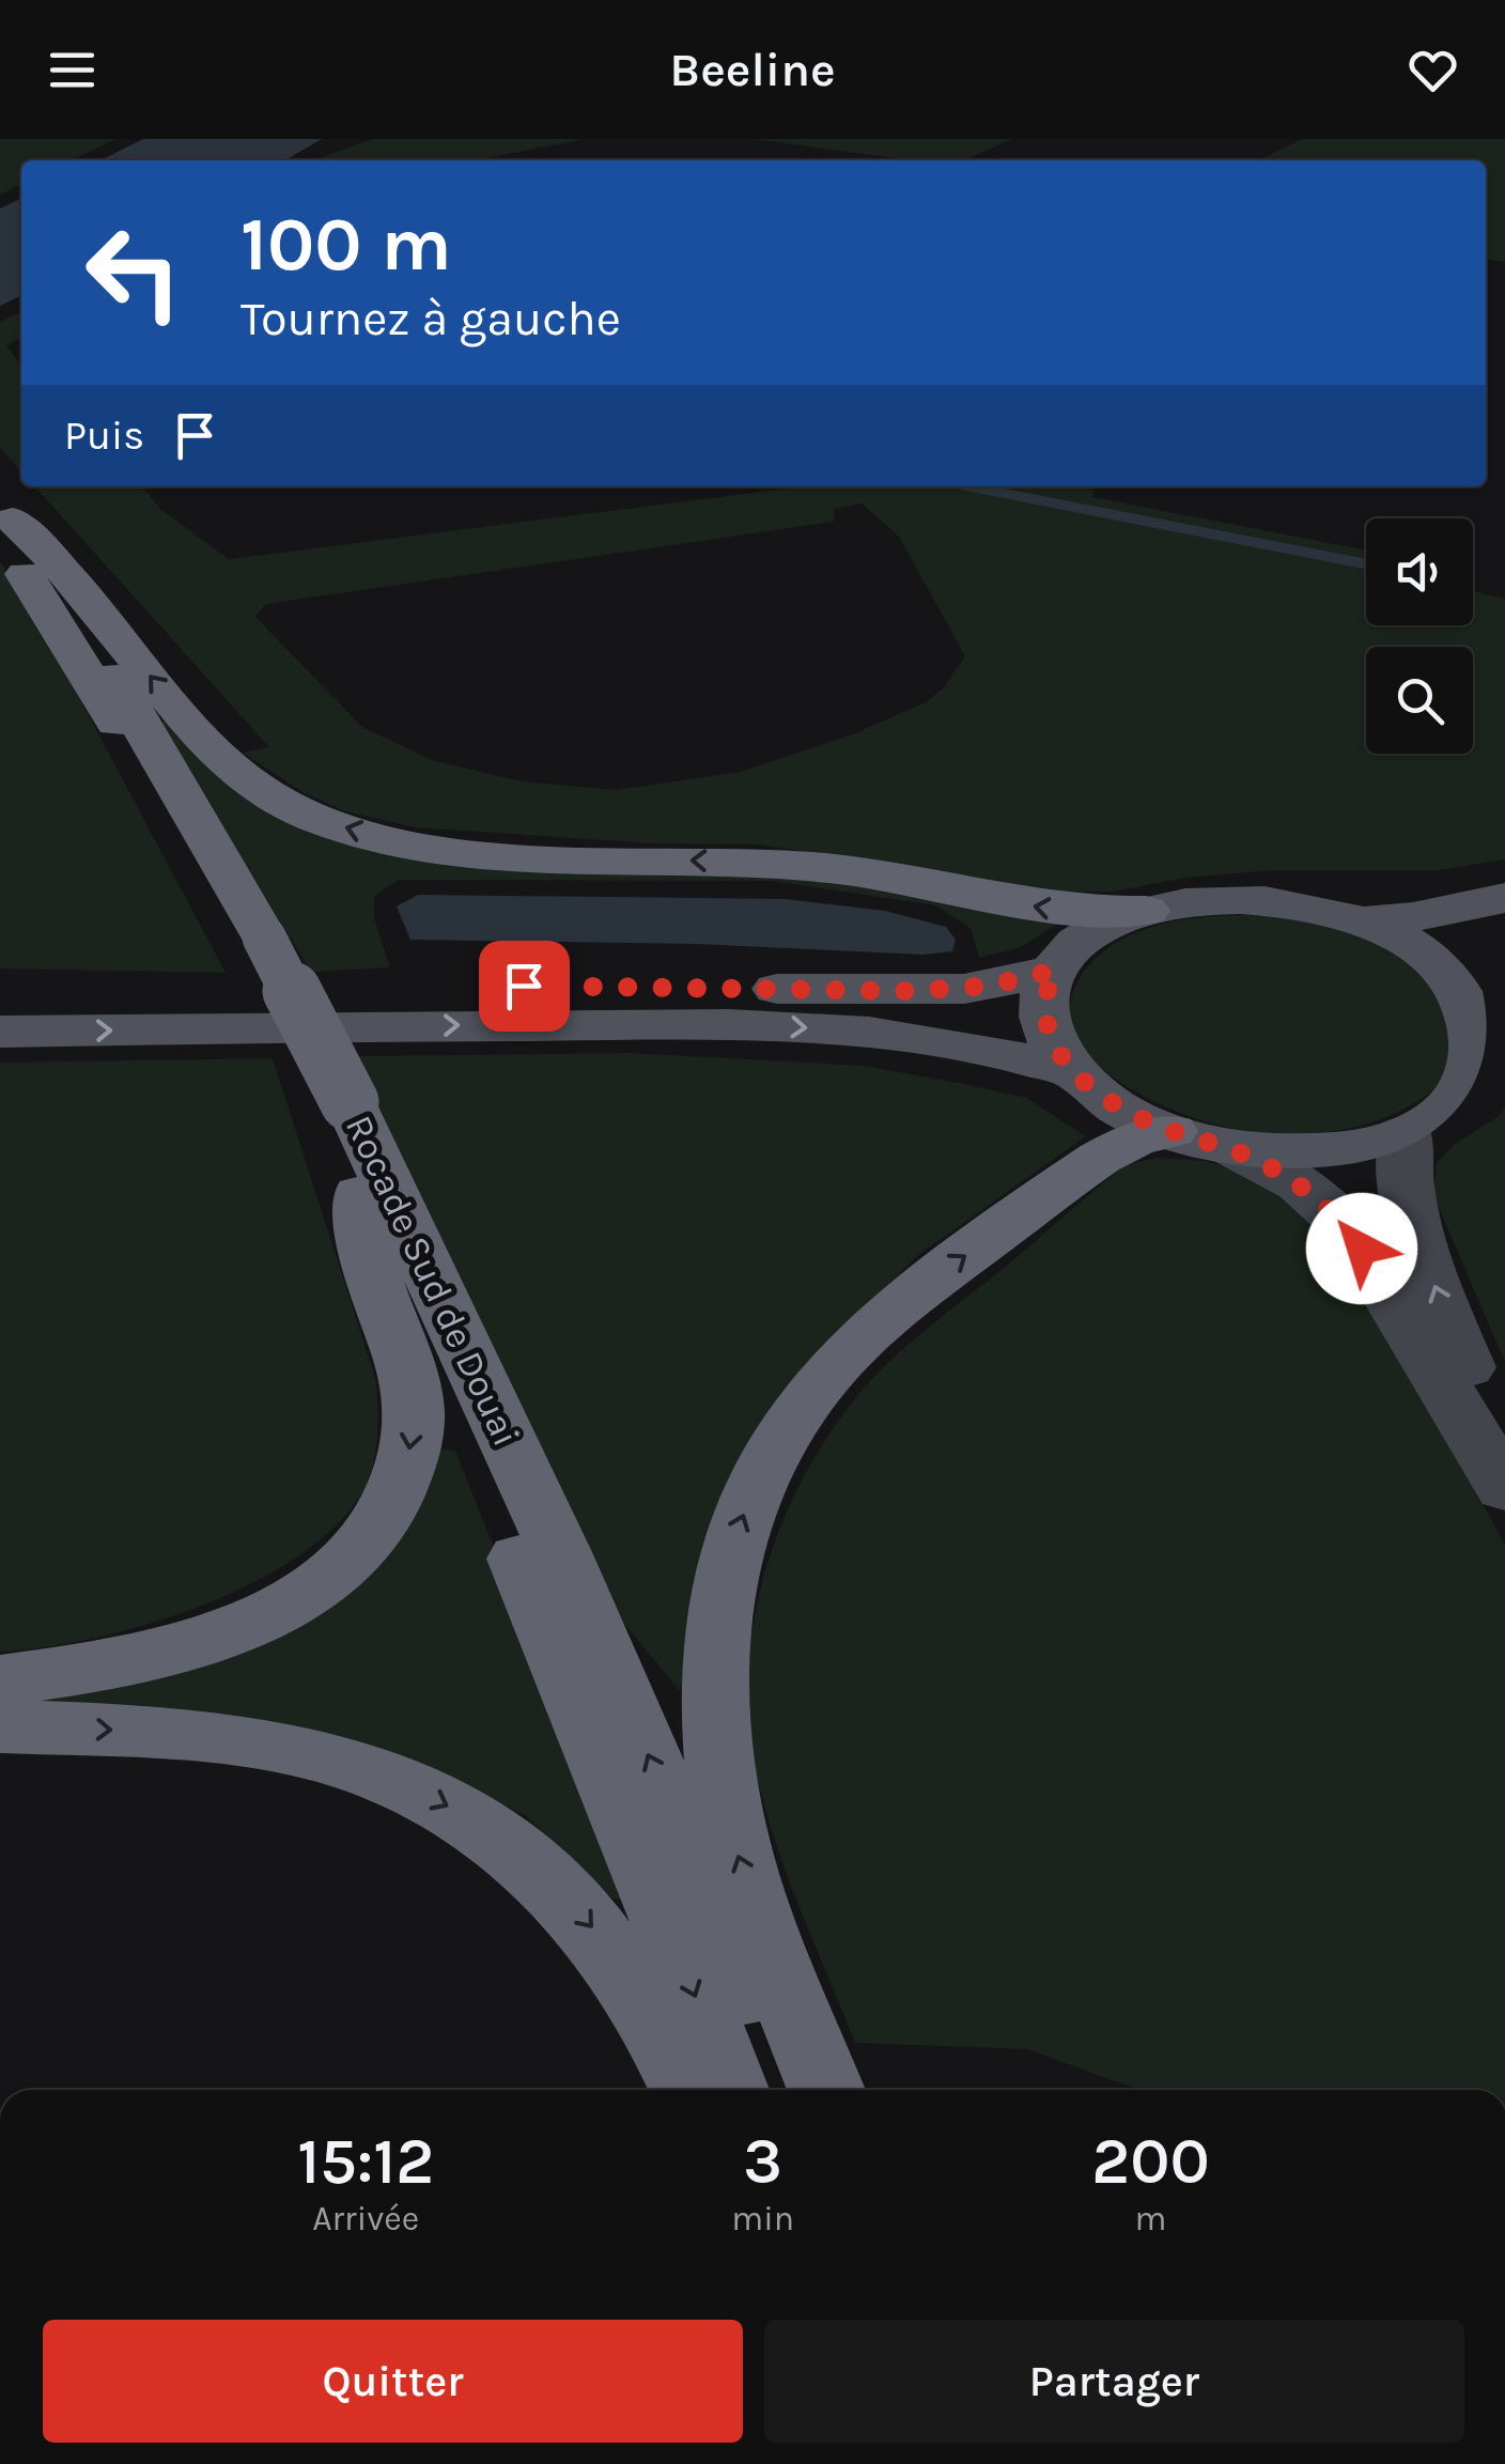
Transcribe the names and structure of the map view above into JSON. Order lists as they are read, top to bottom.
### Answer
{
  "streets": {
    "highway": ["Rocade Sud de Douai"]
  },
  "page": {
    "header": "Beeline",
    "turn": ["100 m", "Tournez à gauche"],
    "then": "Puis",
    "eta": [
      "15:12",
      "Arrivée",
      "3",
      "min",
      "200",
      "m"
    ],
    "buttons": ["Quitter", "Partager"]
  }
}
